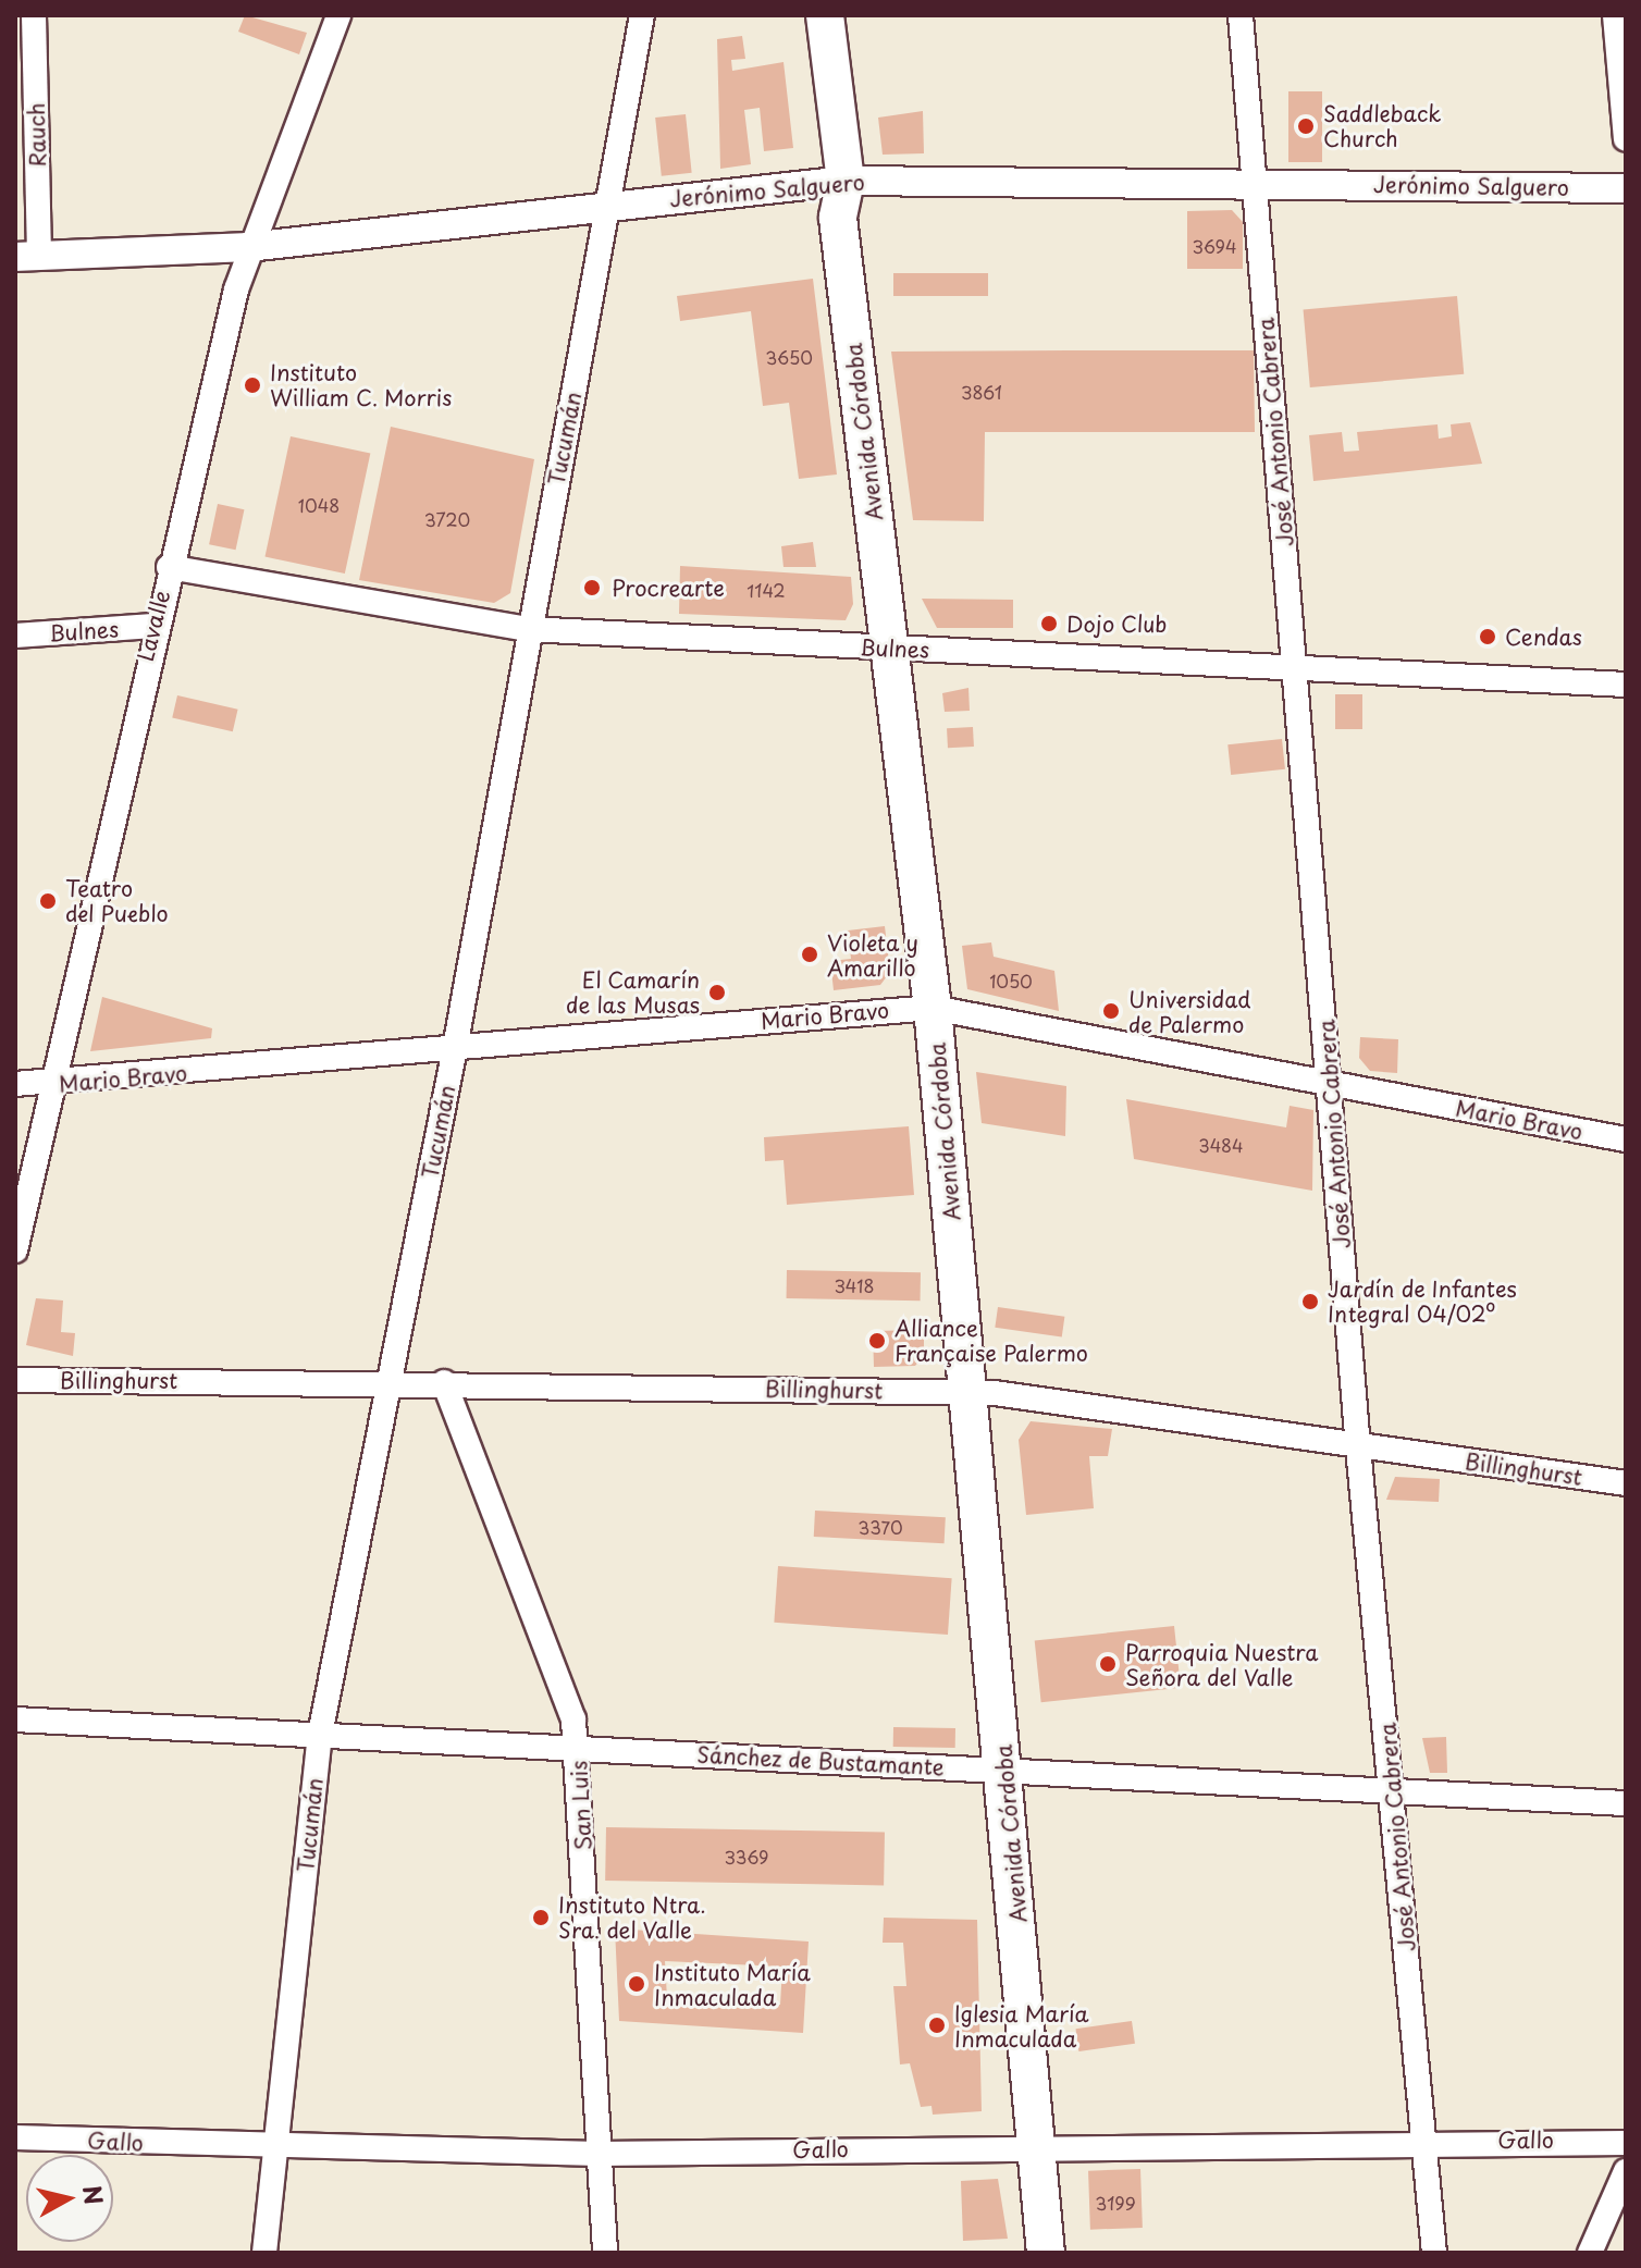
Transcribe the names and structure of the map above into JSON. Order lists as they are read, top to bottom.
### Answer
{
  "streets": {
    "main road": ["Avenida Córdoba"],
    "street": [
      "Rauch",
      "Jerónimo Salguero",
      "José Antonio Cabrera",
      "Tucumán",
      "Lavalle",
      "Bulnes",
      "Mario Bravo",
      "Billinghurst",
      "Sánchez de Bustamante",
      "San Luis",
      "Gallo"
    ]
  },
  "crossings": [
    ["Rauch", "Jerónimo Salguero"],
    ["Jerónimo Salguero", "Avenida Córdoba"],
    ["Jerónimo Salguero", "José Antonio Cabrera"],
    ["Jerónimo Salguero", "Tucumán"],
    ["Jerónimo Salguero", "Lavalle"],
    ["Avenida Córdoba", "Bulnes"],
    ["Avenida Córdoba", "Mario Bravo"],
    ["Avenida Córdoba", "Billinghurst"],
    ["Avenida Córdoba", "Sánchez de Bustamante"],
    ["Avenida Córdoba", "Gallo"],
    ["José Antonio Cabrera", "Bulnes"],
    ["José Antonio Cabrera", "Mario Bravo"],
    ["José Antonio Cabrera", "Billinghurst"],
    ["José Antonio Cabrera", "Sánchez de Bustamante"],
    ["José Antonio Cabrera", "Gallo"],
    ["Tucumán", "Bulnes"],
    ["Tucumán", "Mario Bravo"],
    ["Tucumán", "Billinghurst"],
    ["Tucumán", "Sánchez de Bustamante"],
    ["Tucumán", "Gallo"],
    ["Lavalle", "Bulnes"],
    ["Lavalle", "Mario Bravo"],
    ["Billinghurst", "San Luis"],
    ["Sánchez de Bustamante", "San Luis"],
    ["San Luis", "Gallo"]
  ],
  "places": [
    "Saddleback Church",
    "Instituto William C. Morris",
    "Procrearte",
    "Dojo Club",
    "Cendas",
    "Teatro del Pueblo",
    "Violeta y Amarillo",
    "El Camarín de las Musas",
    "Universidad de Palermo",
    "Jardín de Infantes Integral 04/02º",
    "Alliance Française Palermo",
    "Parroquia Nuestra Señora del Valle",
    "Instituto Ntra. Sra. del Valle",
    "Instituto María Inmaculada",
    "Iglesia María Inmaculada"
  ],
  "house_numbers": [
    "3694",
    "3650",
    "3861",
    "1048",
    "3720",
    "1142",
    "1050",
    "3484",
    "3418",
    "3370",
    "3369",
    "3199"
  ],
  "north": "right"
}
